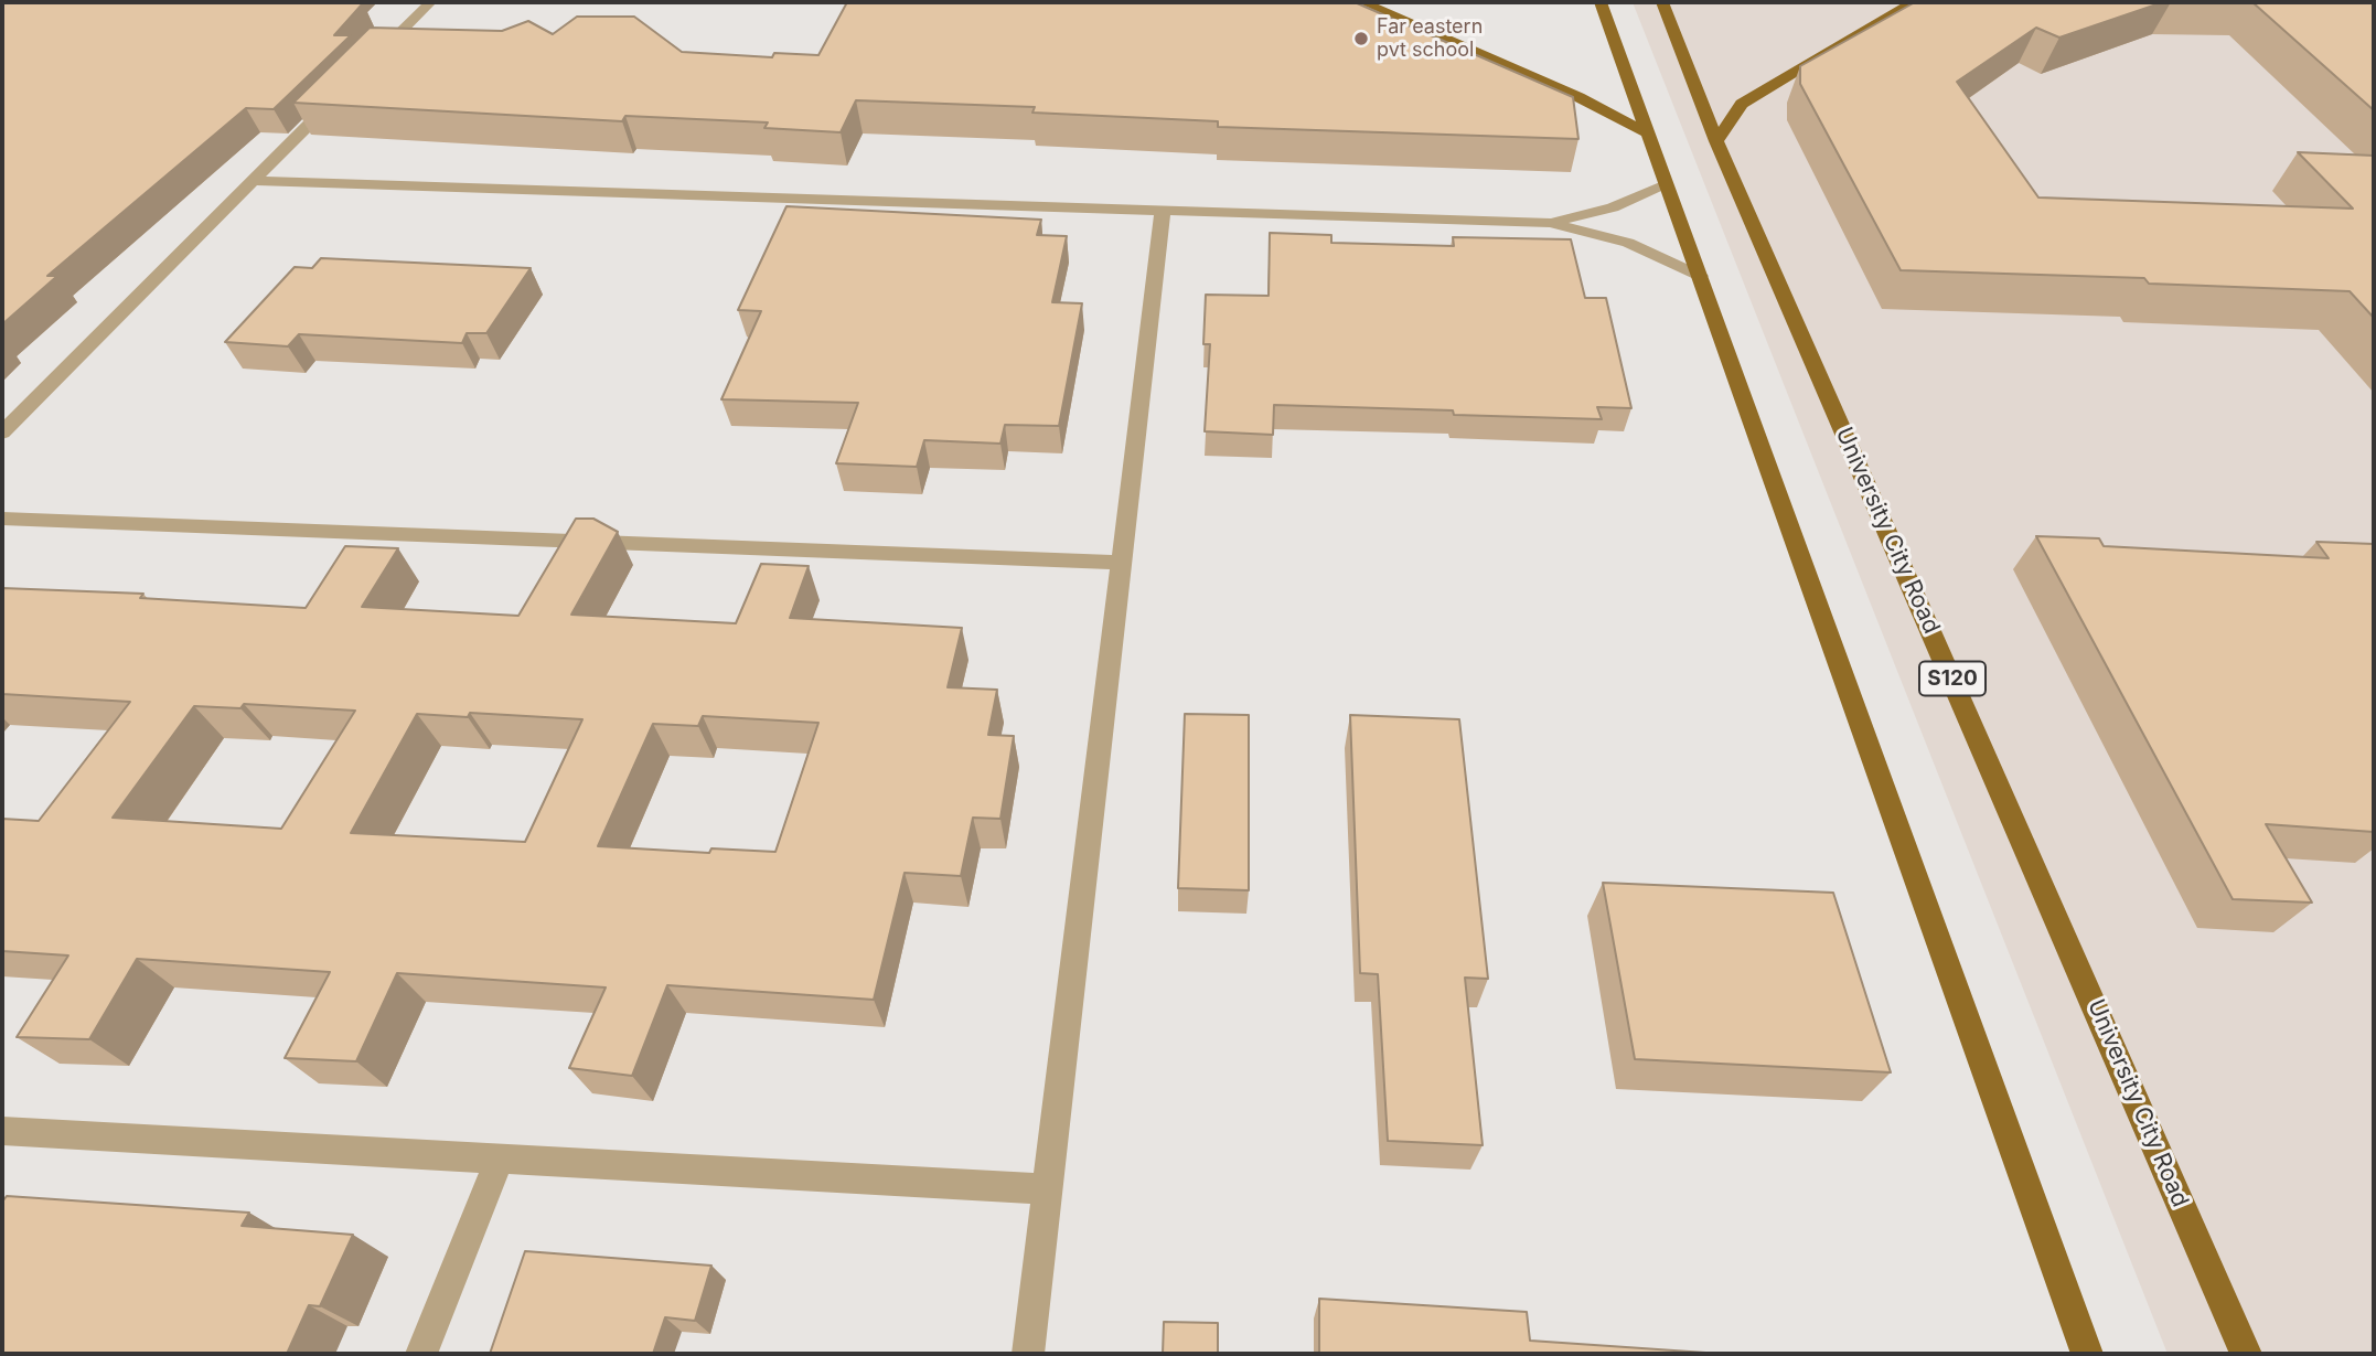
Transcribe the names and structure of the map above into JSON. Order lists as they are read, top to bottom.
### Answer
{
  "streets": {
    "main road": ["University City Road", "S120"]
  },
  "places": ["Far eastern pvt school"]
}
